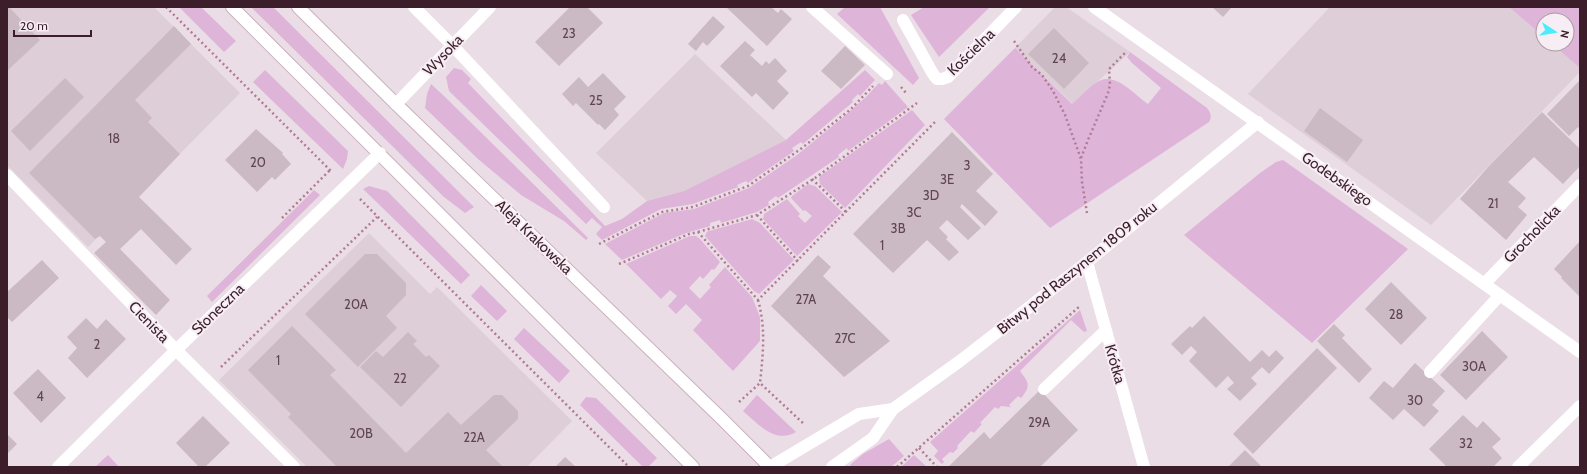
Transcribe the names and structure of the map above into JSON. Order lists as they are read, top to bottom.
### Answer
{
  "streets": {
    "street": [
      "Kościelna",
      "Wysoka",
      "Godebskiego",
      "Grocholicka",
      "Aleja Krakowska",
      "Bitwy pod Raszynem 1809 roku",
      "Słoneczna",
      "Cienista",
      "Krótka"
    ]
  },
  "crossings": [
    ["Wysoka", "Aleja Krakowska"],
    ["Godebskiego", "Grocholicka"],
    ["Godebskiego", "Bitwy pod Raszynem 1809 roku"],
    ["Aleja Krakowska", "Bitwy pod Raszynem 1809 roku"],
    ["Bitwy pod Raszynem 1809 roku", "Krótka"],
    ["Słoneczna", "Cienista"]
  ],
  "house_numbers": [
    "23",
    "24",
    "25",
    "18",
    "20",
    "3",
    "3E",
    "3D",
    "21",
    "3C",
    "3B",
    "1",
    "27A",
    "20A",
    "28",
    "27C",
    "2",
    "1",
    "30A",
    "22",
    "4",
    "30",
    "29A",
    "20B",
    "22A",
    "32"
  ],
  "scale_bar": "20 m",
  "north": "right"
}
